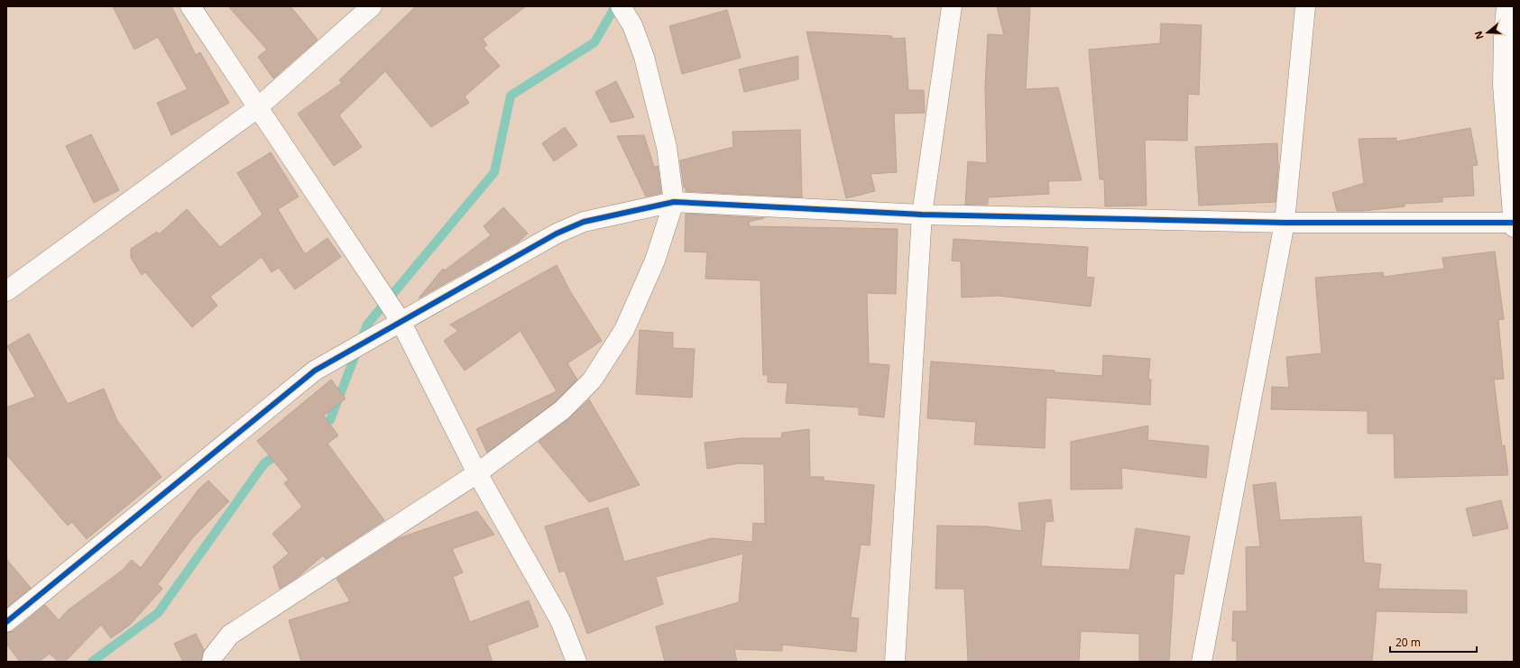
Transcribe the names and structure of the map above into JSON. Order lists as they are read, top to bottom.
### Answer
{
  "scale_bar": "20 m",
  "north": "left"
}
